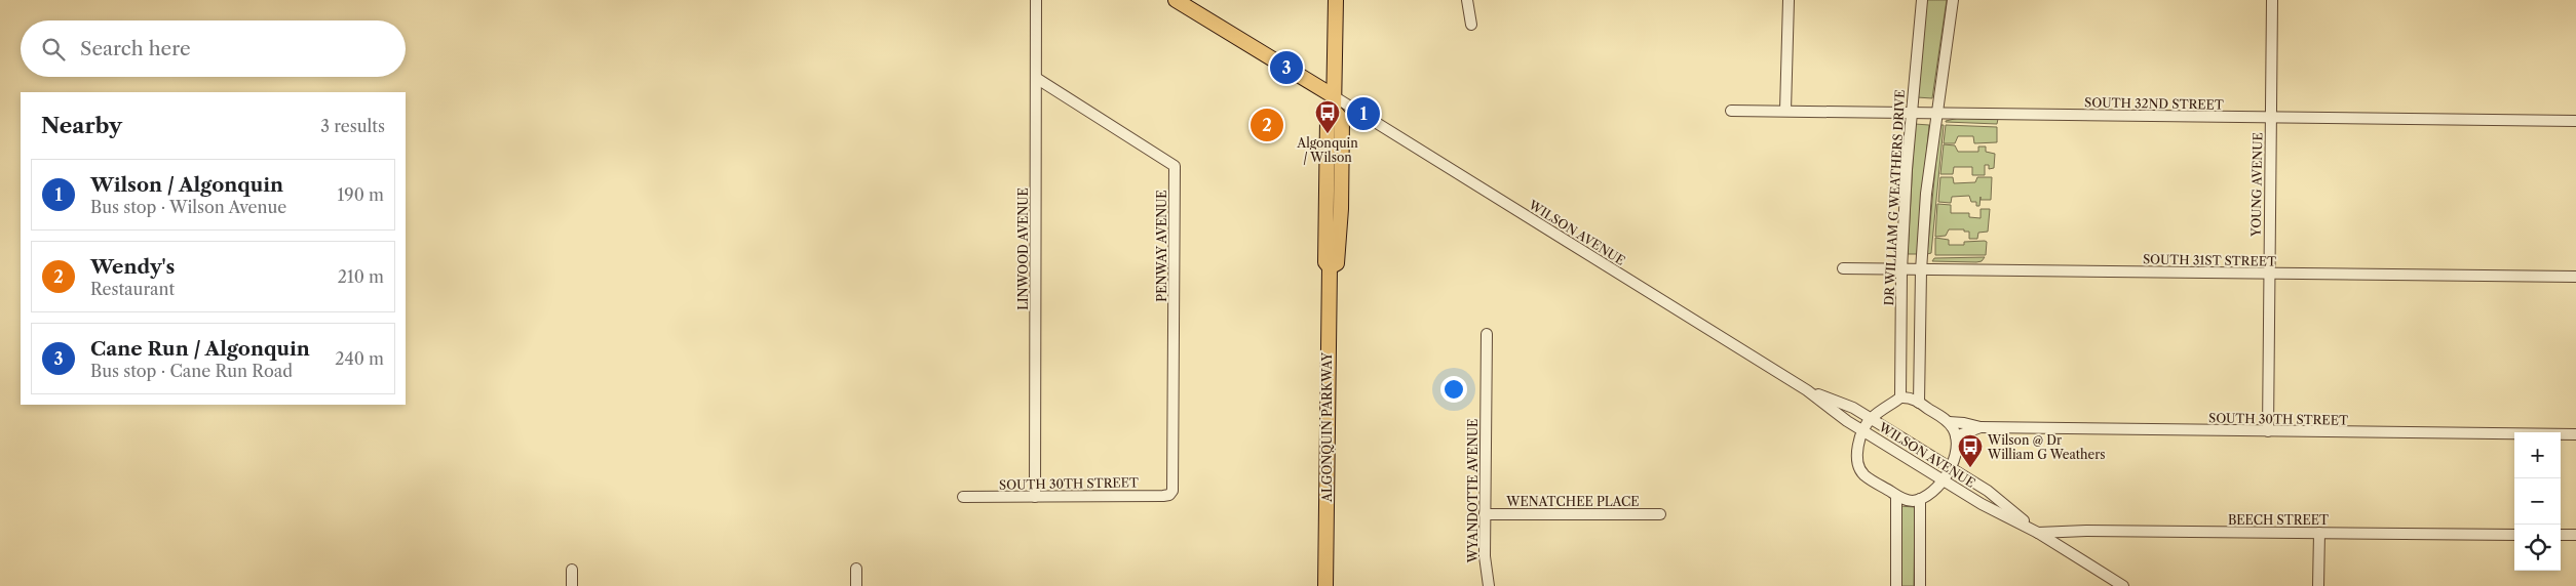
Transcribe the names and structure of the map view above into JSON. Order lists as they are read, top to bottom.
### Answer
{
  "streets": {
    "main road": ["ALGONQUIN PARKWAY"],
    "street": [
      "SOUTH 32ND STREET",
      "YOUNG AVENUE",
      "DR WILLIAM G WEATHERS DRIVE",
      "WILSON AVENUE",
      "PENWAY AVENUE",
      "LINWOOD AVENUE",
      "SOUTH 31ST STREET",
      "SOUTH 30TH STREET",
      "WYANDOTTE AVENUE",
      "WENATCHEE PLACE",
      "BEECH STREET"
    ]
  },
  "crossings": [
    ["SOUTH 32ND STREET", "YOUNG AVENUE"],
    ["SOUTH 32ND STREET", "DR WILLIAM G WEATHERS DRIVE"],
    ["YOUNG AVENUE", "SOUTH 31ST STREET"],
    ["YOUNG AVENUE", "SOUTH 30TH STREET"],
    ["DR WILLIAM G WEATHERS DRIVE", "SOUTH 31ST STREET"],
    ["WILSON AVENUE", "ALGONQUIN PARKWAY"],
    ["WILSON AVENUE", "BEECH STREET"],
    ["PENWAY AVENUE", "LINWOOD AVENUE"],
    ["PENWAY AVENUE", "SOUTH 30TH STREET"],
    ["LINWOOD AVENUE", "SOUTH 30TH STREET"],
    ["WYANDOTTE AVENUE", "WENATCHEE PLACE"]
  ],
  "places": {
    "bus stop": ["Algonquin / Wilson", "Wilson @ Dr William G Weathers"]
  },
  "page": {
    "search": "Search here",
    "pins": ["3", "1", "2"],
    "heading": ["Nearby", "3 results"],
    "list": [
      {
        "mark": "1",
        "name": "Wilson / Algonquin",
        "note": "Bus stop · Wilson Avenue",
        "value": "190 m"
      },
      {
        "mark": "2",
        "name": "Wendy's",
        "note": "Restaurant",
        "value": "210 m"
      },
      {
        "mark": "3",
        "name": "Cane Run / Algonquin",
        "note": "Bus stop · Cane Run Road",
        "value": "240 m"
      }
    ],
    "map_buttons": ["+", "−"]
  }
}
